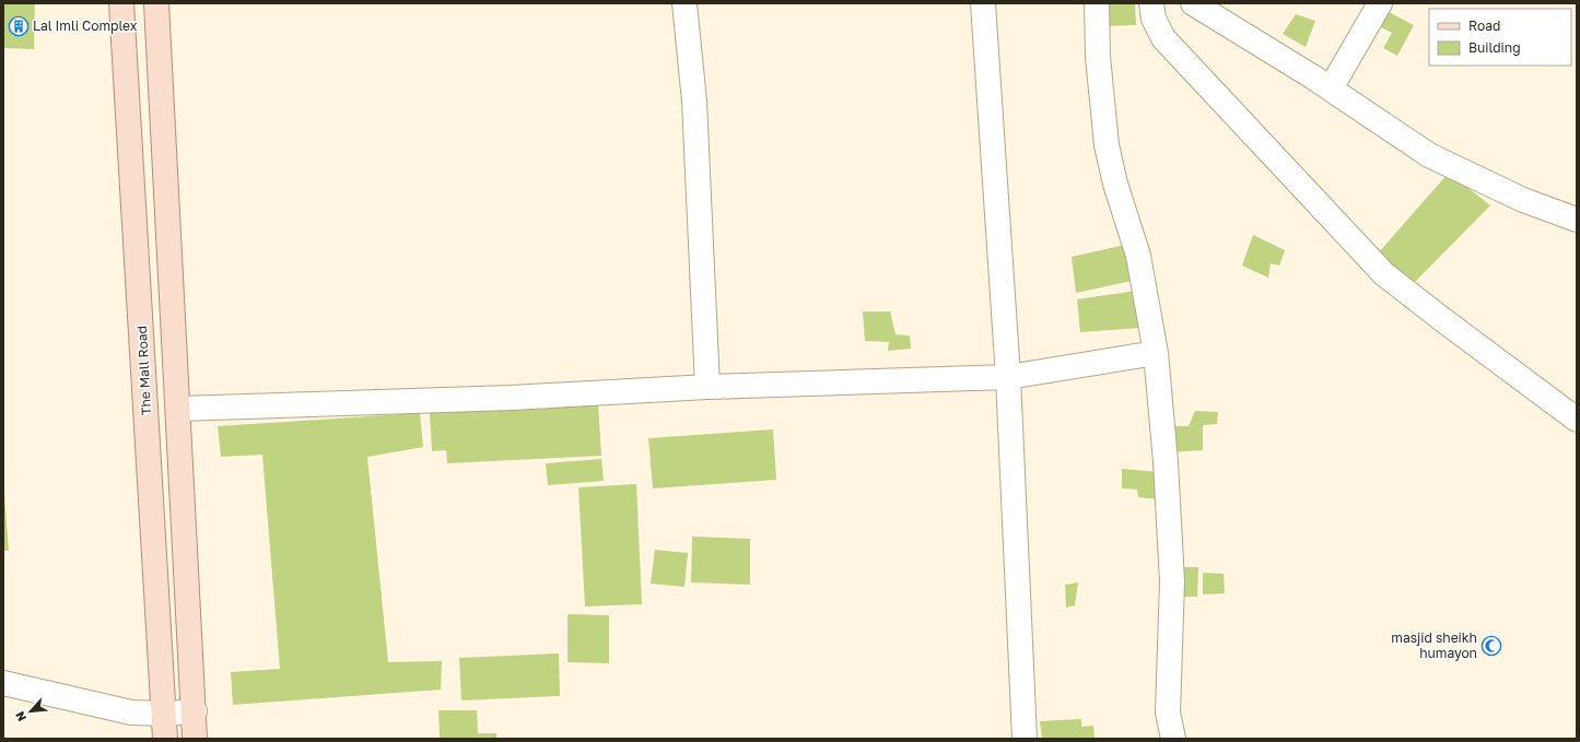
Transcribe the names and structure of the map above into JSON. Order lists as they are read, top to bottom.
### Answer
{
  "streets": {
    "main road": ["The Mall Road"]
  },
  "places": {
    "building": ["Lal Imli Complex"],
    "mosque": ["masjid sheikh humayon"]
  },
  "legend": ["Road", "Building"],
  "north": "bottom left"
}
